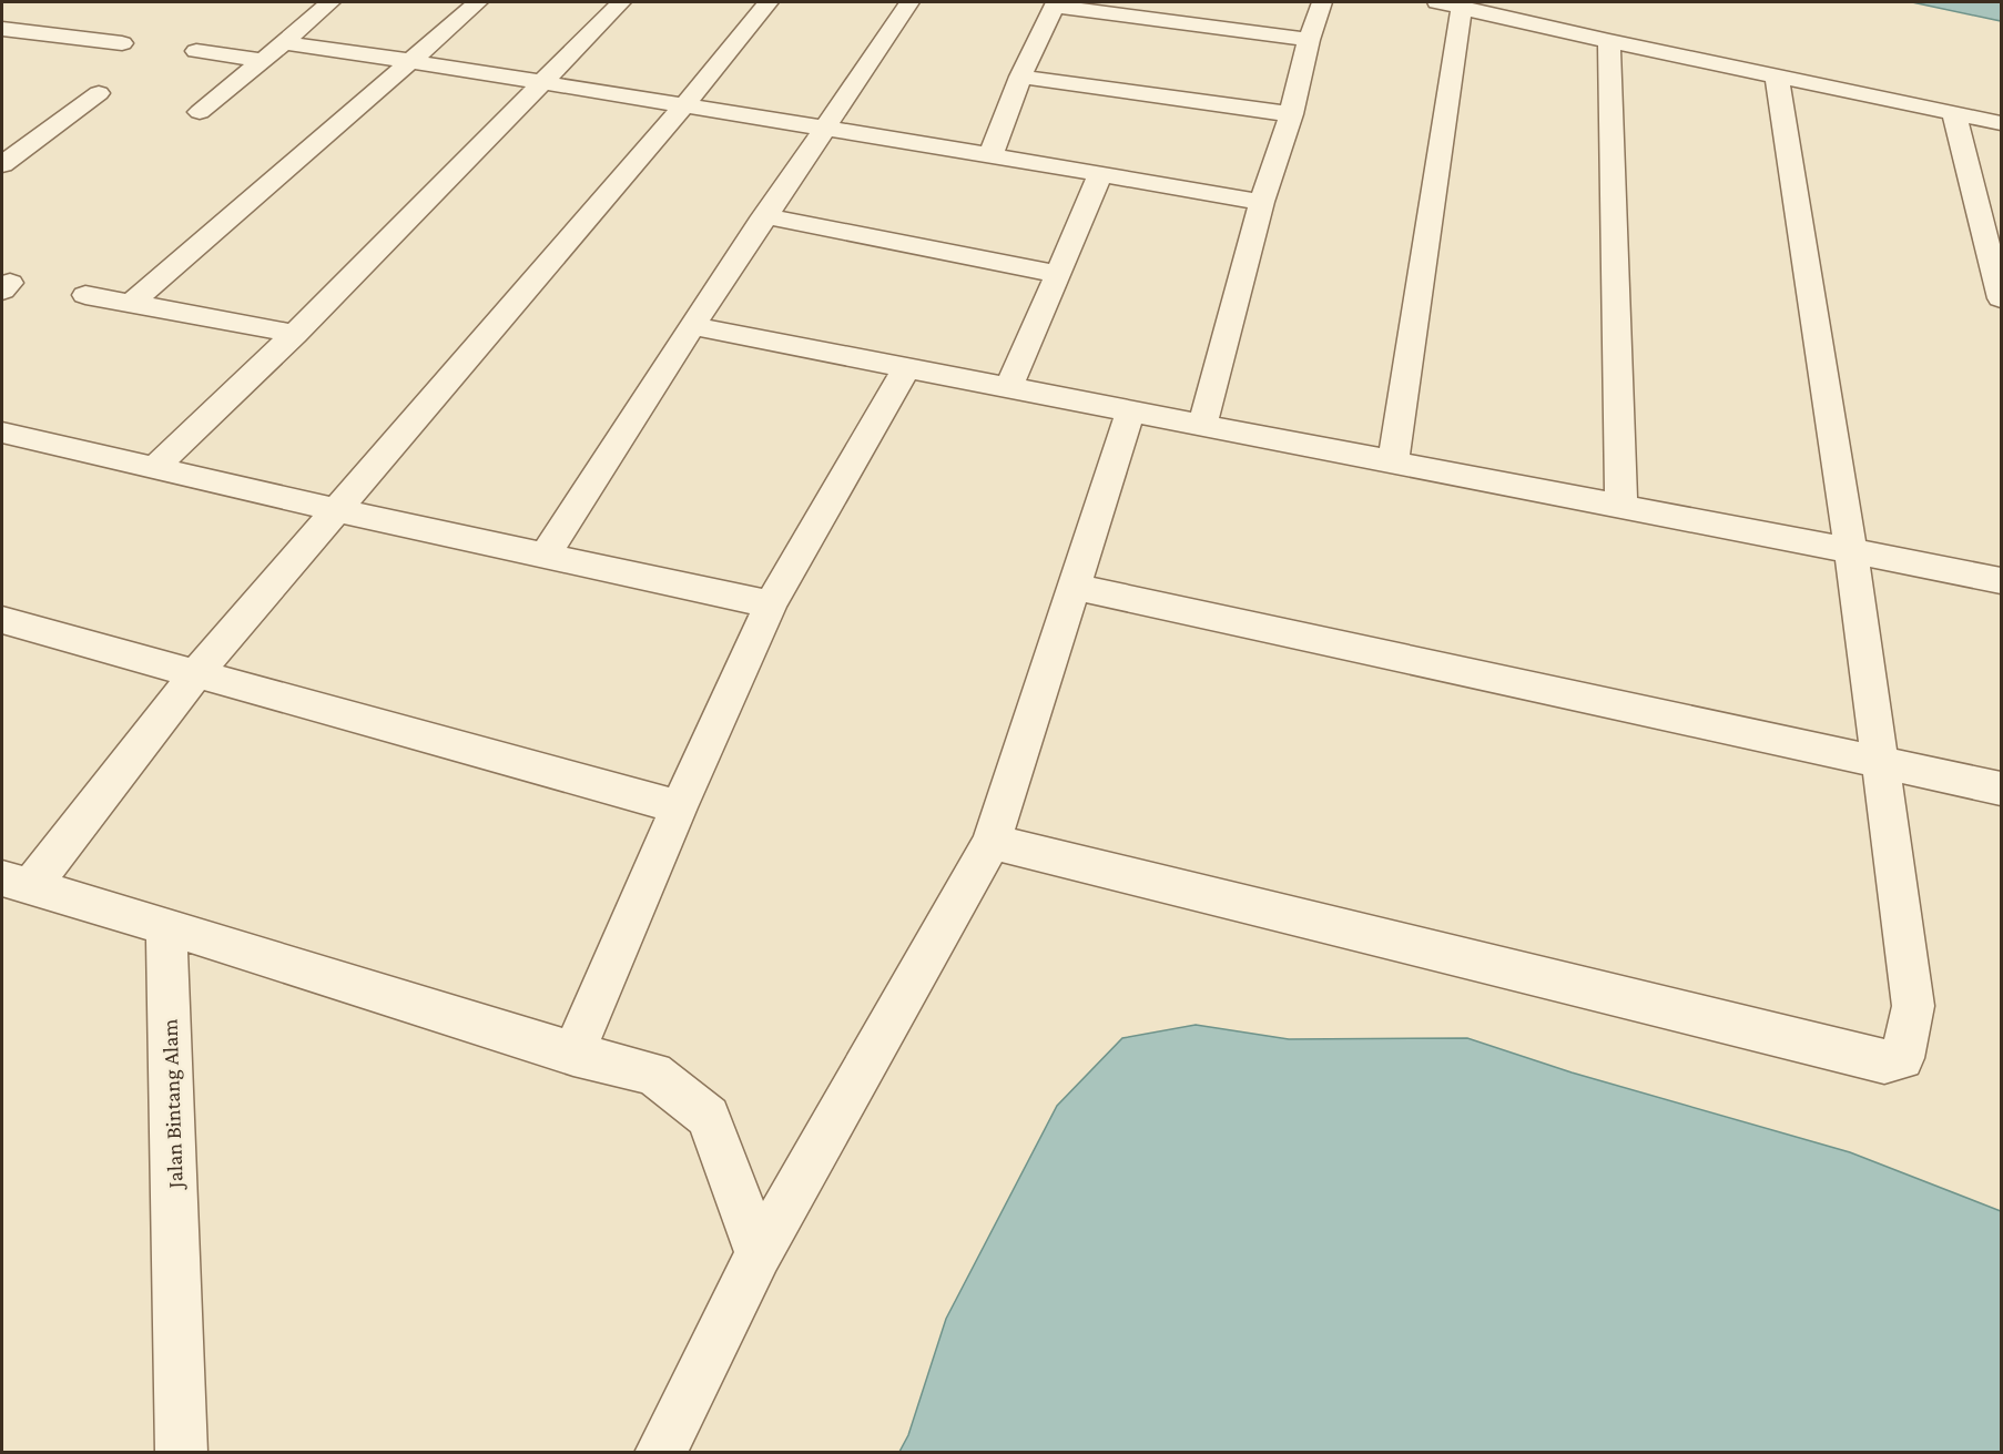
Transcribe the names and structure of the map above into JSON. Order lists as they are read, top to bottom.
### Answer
{
  "streets": {
    "street": ["Jalan Bintang Alam"]
  }
}
